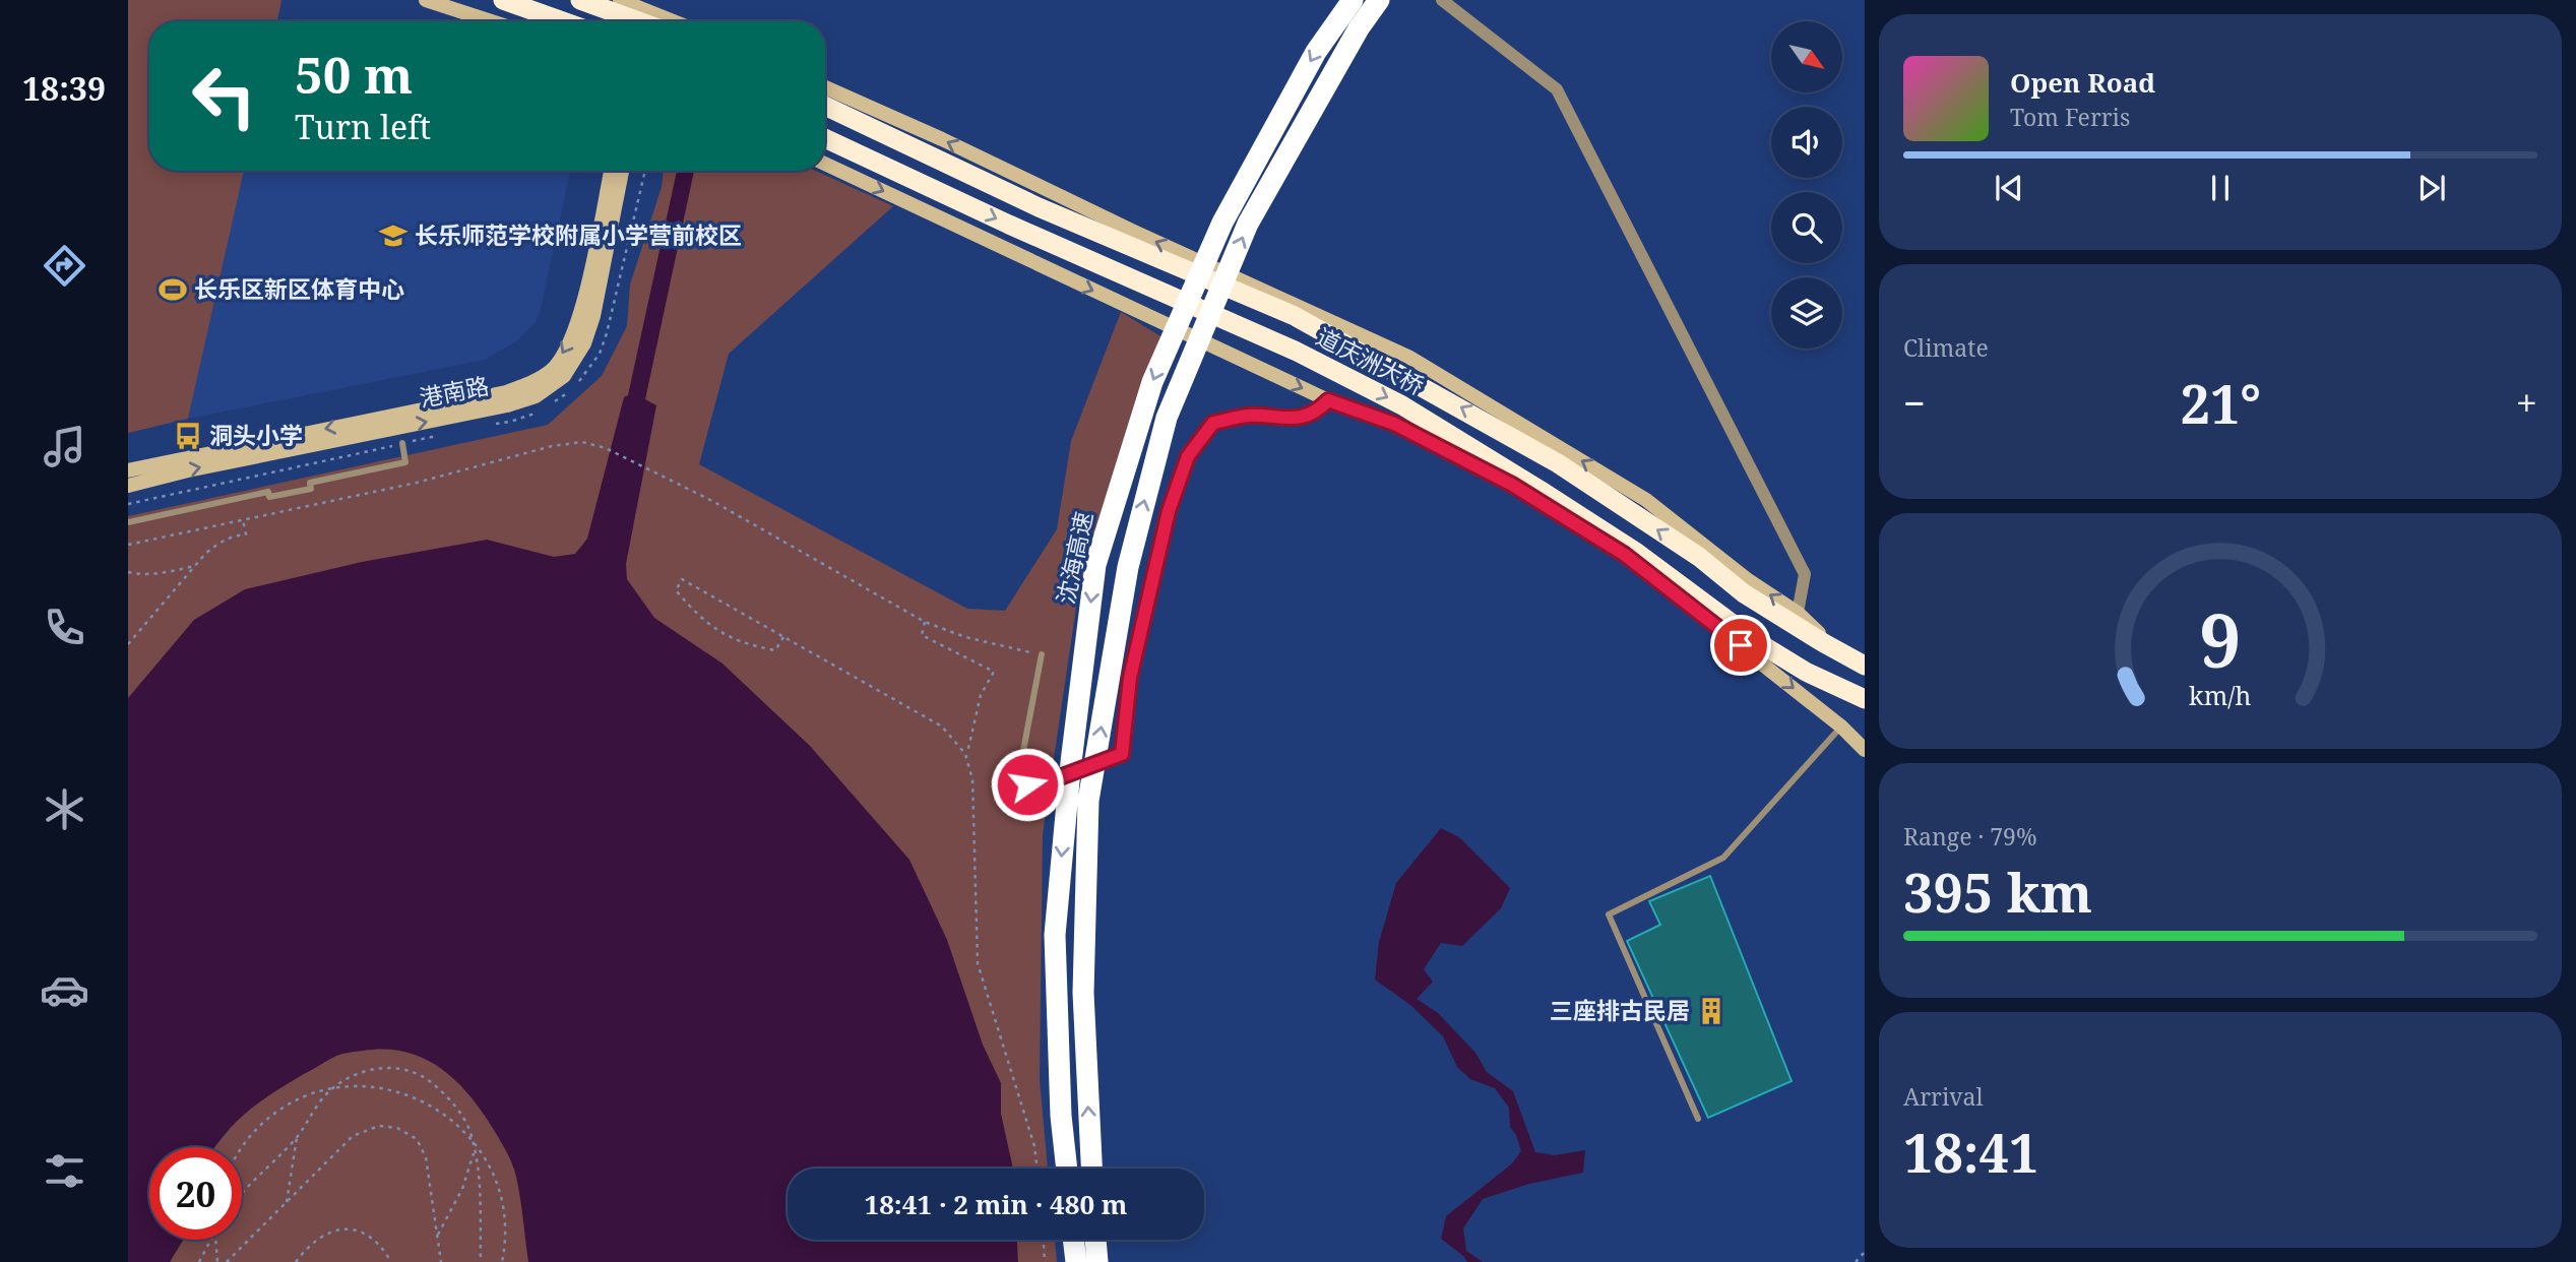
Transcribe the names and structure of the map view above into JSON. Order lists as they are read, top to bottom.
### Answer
{
  "streets": {
    "highway": ["道庆洲大桥", "沈海高速"],
    "main road": ["港南路"]
  },
  "places": {
    "school or university": ["长乐师范学校附属小学营前校区"],
    "sports": ["长乐区新区体育中心"],
    "bus stop": ["洞头小学"],
    "building": ["三座排古民居"]
  },
  "north": "bottom right",
  "page": {
    "tabs": "18:39",
    "turn": ["50 m", "Turn left"],
    "song": ["Open Road", "Tom Ferris"],
    "tile": [
      "Climate",
      ["Range · 79%", "395 km"],
      ["Arrival", "18:41"]
    ],
    "heat": ["−", "21°", "+"],
    "limit": "20",
    "trip": "18:41 · 2 min · 480 m",
    "gauge": ["9", "km/h"]
  }
}
